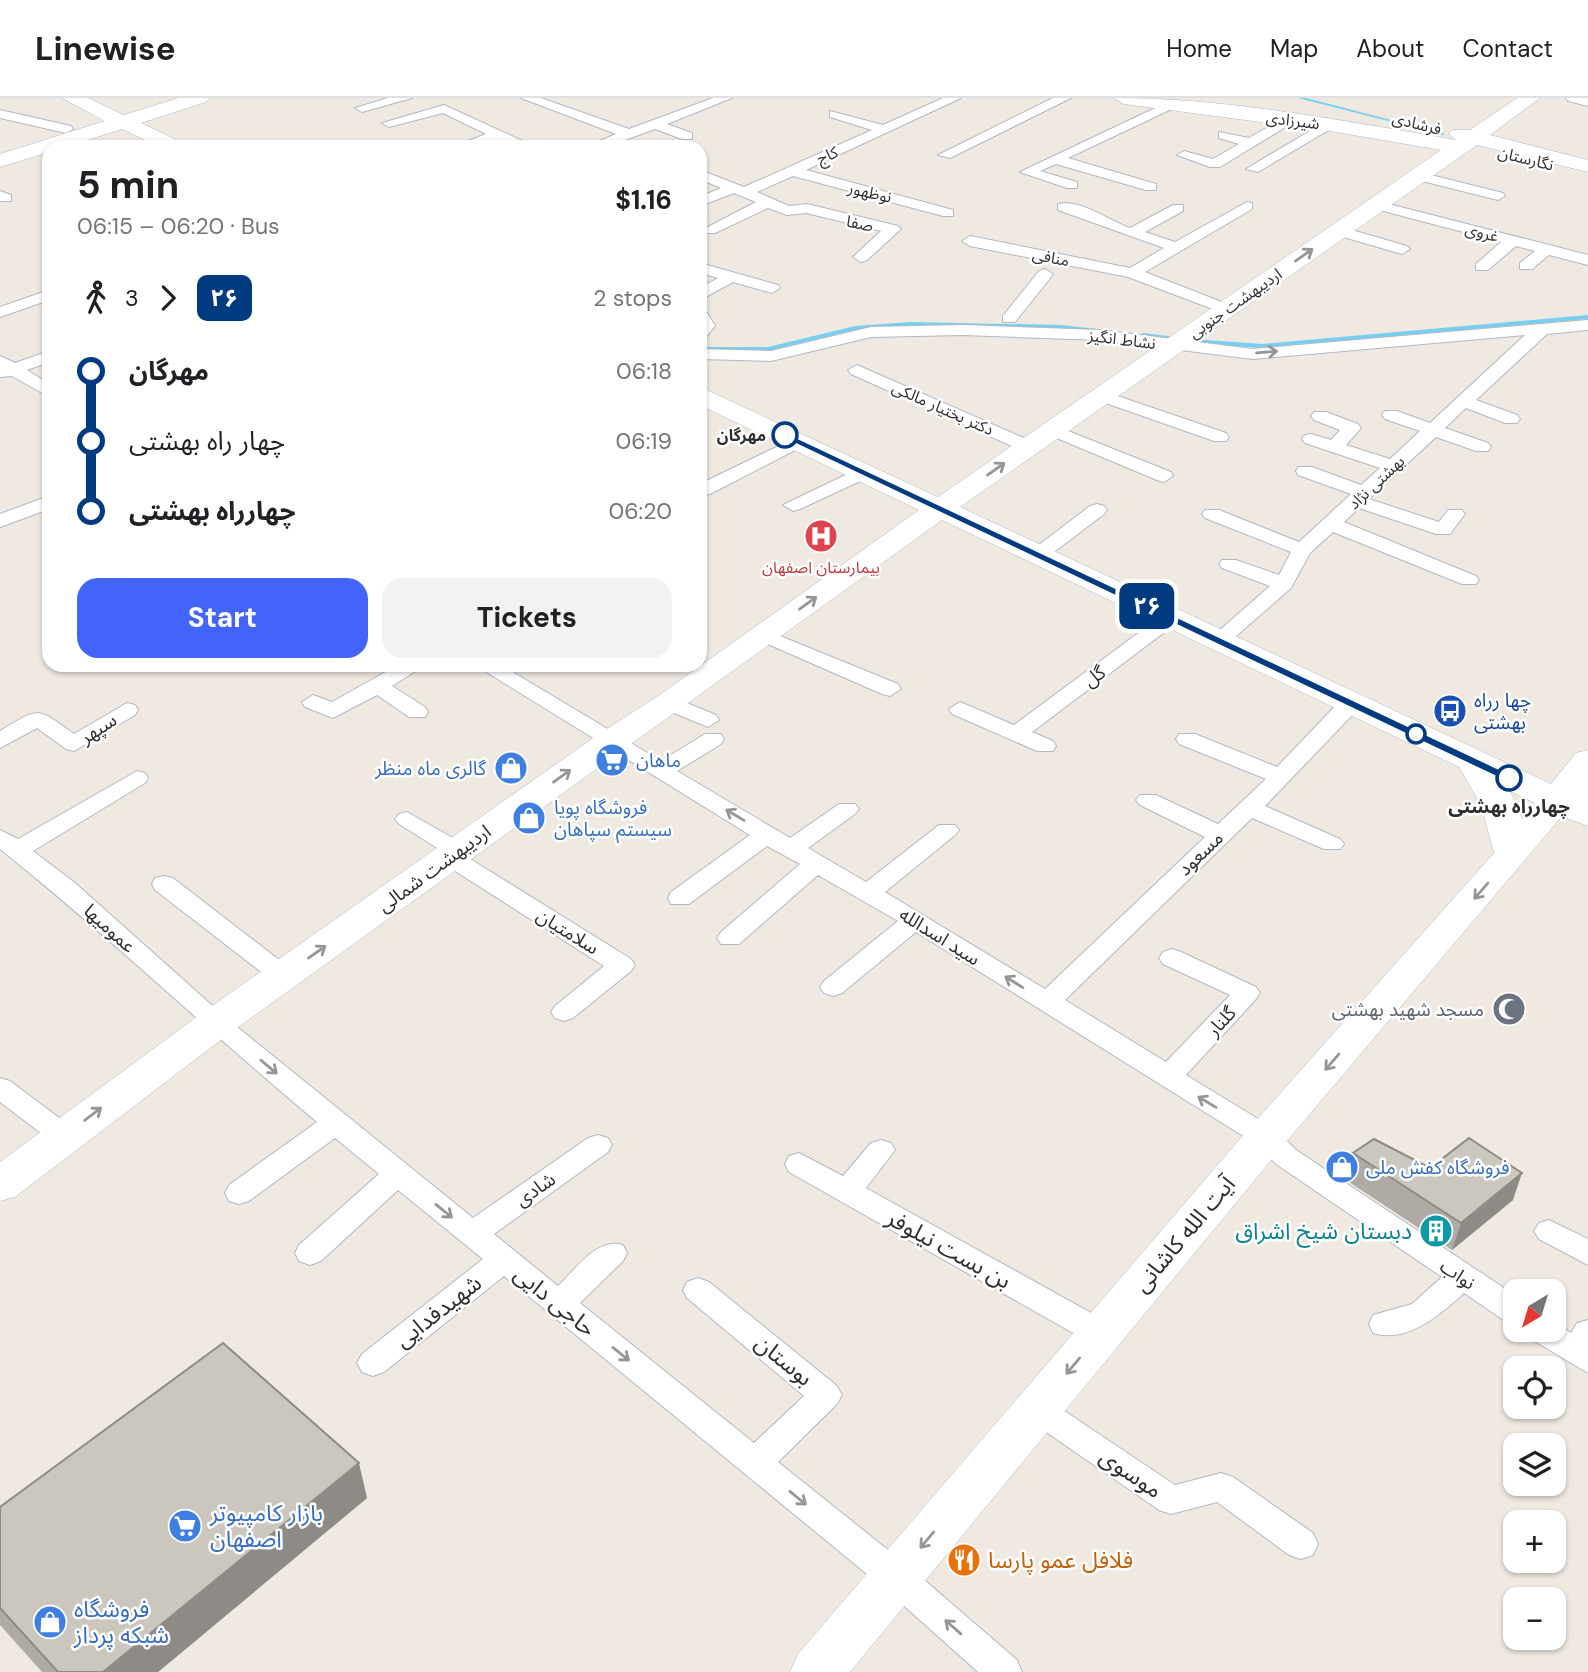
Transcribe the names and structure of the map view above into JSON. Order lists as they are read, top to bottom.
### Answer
{
  "streets": {
    "street": [
      "شیرزادی",
      "فرشادی",
      "کاج",
      "نگارستان",
      "نوظهور",
      "صفا",
      "غروی",
      "منافی",
      "اردیبهشت جنوبی",
      "نشاط انگیز",
      "دکتر بختیار مالکی",
      "بهشتی نژاد",
      "گل",
      "سپهر",
      "مسعود",
      "اردیبهشت شمالی",
      "عمومیها",
      "سلامتیان",
      "سید اسدالله",
      "گلنار",
      "شادی",
      "آیت الله کاشانی",
      "بن بست نیلوفر",
      "نواب",
      "حاجی دایی",
      "شهیدفدایی",
      "بوستان",
      "موسوی"
    ]
  },
  "crossings": [
    ["شیرزادی", "فرشادی"],
    ["شیرزادی", "نگارستان"],
    ["شیرزادی", "اردیبهشت جنوبی"],
    ["فرشادی", "نگارستان"],
    ["فرشادی", "اردیبهشت جنوبی"],
    ["کاج", "نوظهور"],
    ["نگارستان", "اردیبهشت جنوبی"],
    ["غروی", "اردیبهشت جنوبی"],
    ["منافی", "اردیبهشت جنوبی"],
    ["اردیبهشت جنوبی", "نشاط انگیز"],
    ["اردیبهشت جنوبی", "دکتر بختیار مالکی"],
    ["اردیبهشت جنوبی", "اردیبهشت شمالی"],
    ["نشاط انگیز", "بهشتی نژاد"],
    ["مسعود", "سید اسدالله"],
    ["اردیبهشت شمالی", "عمومیها"],
    ["اردیبهشت شمالی", "سلامتیان"],
    ["اردیبهشت شمالی", "سید اسدالله"],
    ["اردیبهشت شمالی", "حاجی دایی"],
    ["عمومیها", "حاجی دایی"],
    ["سید اسدالله", "گلنار"],
    ["سید اسدالله", "آیت الله کاشانی"],
    ["سید اسدالله", "نواب"],
    ["شادی", "حاجی دایی"],
    ["آیت الله کاشانی", "بن بست نیلوفر"],
    ["آیت الله کاشانی", "نواب"],
    ["آیت الله کاشانی", "حاجی دایی"],
    ["آیت الله کاشانی", "موسوی"],
    ["حاجی دایی", "شهیدفدایی"],
    ["حاجی دایی", "بوستان"]
  ],
  "one_way": ["آیت الله کاشانی"],
  "places": {
    "other": ["مهرگان", "چهارراه بهشتی"],
    "hospital": ["بیمارستان اصفهان"],
    "bus stop": ["چها رراه بهشتی"],
    "supermarket": ["ماهان", "بازار کامپیوتر اصفهان"],
    "shop": [
      "گالری ماه منظر",
      "فروشگاه پویا سیستم سپاهان",
      "فروشگاه کفش ملی",
      "فروشگاه شبکه پرداز"
    ],
    "mosque": ["مسجد شهید بهشتی"],
    "building": ["دبستان شیخ اشراق"],
    "restaurant": ["فلافل عمو پارسا"]
  },
  "lines": ["bus line ۲۶"],
  "north": "bottom left",
  "page": {
    "header": "Linewise",
    "nav": [
      "Home",
      "Map",
      "About",
      "Contact"
    ],
    "on_map": "۲۶",
    "heading": ["5 min", "06:15 – 06:20 · Bus", "$1.16"],
    "legs": ["3", "۲۶", "2 stops"],
    "list": [
      {
        "name": "مهرگان",
        "value": "06:18"
      },
      {
        "name": "چهار راه بهشتی",
        "value": "06:19"
      },
      {
        "name": "چهارراه بهشتی",
        "value": "06:20"
      }
    ],
    "buttons": ["Start", "Tickets"],
    "map_buttons": ["+", "−"]
  }
}
